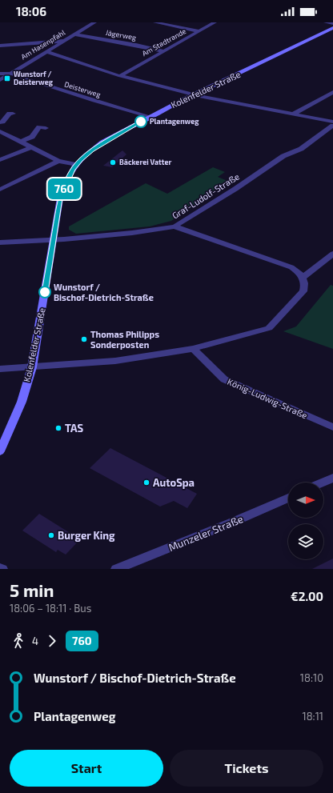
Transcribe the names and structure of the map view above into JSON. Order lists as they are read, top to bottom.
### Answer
{
  "streets": {
    "main road": ["Kolenfelder Straße"],
    "street": [
      "Jägerweg",
      "Am Stadtrande",
      "Am Hasenpfahl",
      "Deisterweg",
      "Graf-Ludolf-Straße",
      "König-Ludwig-Straße",
      "Munzeler Straße"
    ]
  },
  "crossings": [
    ["Jägerweg", "Am Stadtrande"],
    ["Jägerweg", "Am Hasenpfahl"],
    ["Am Hasenpfahl", "Deisterweg"],
    ["Deisterweg", "Kolenfelder Straße"],
    ["Kolenfelder Straße", "Graf-Ludolf-Straße"]
  ],
  "places": {
    "transit": ["Wunstorf / Deisterweg"],
    "other": [
      "Plantagenweg",
      "Bäckerei Vatter",
      "Wunstorf / Bischof-Dietrich-Straße",
      "Thomas Philipps Sonderposten",
      "TAS",
      "AutoSpa",
      "Burger King"
    ]
  },
  "lines": ["bus line 760"],
  "north": "right",
  "page": {
    "status": "18:06",
    "on_map": "760",
    "heading": ["5 min", "18:06 – 18:11 · Bus", "€2.00"],
    "legs": ["4", "760"],
    "list": [
      {
        "name": "Wunstorf / Bischof-Dietrich-Straße",
        "value": "18:10"
      },
      {
        "name": "Plantagenweg",
        "value": "18:11"
      }
    ],
    "buttons": ["Start", "Tickets"]
  }
}
